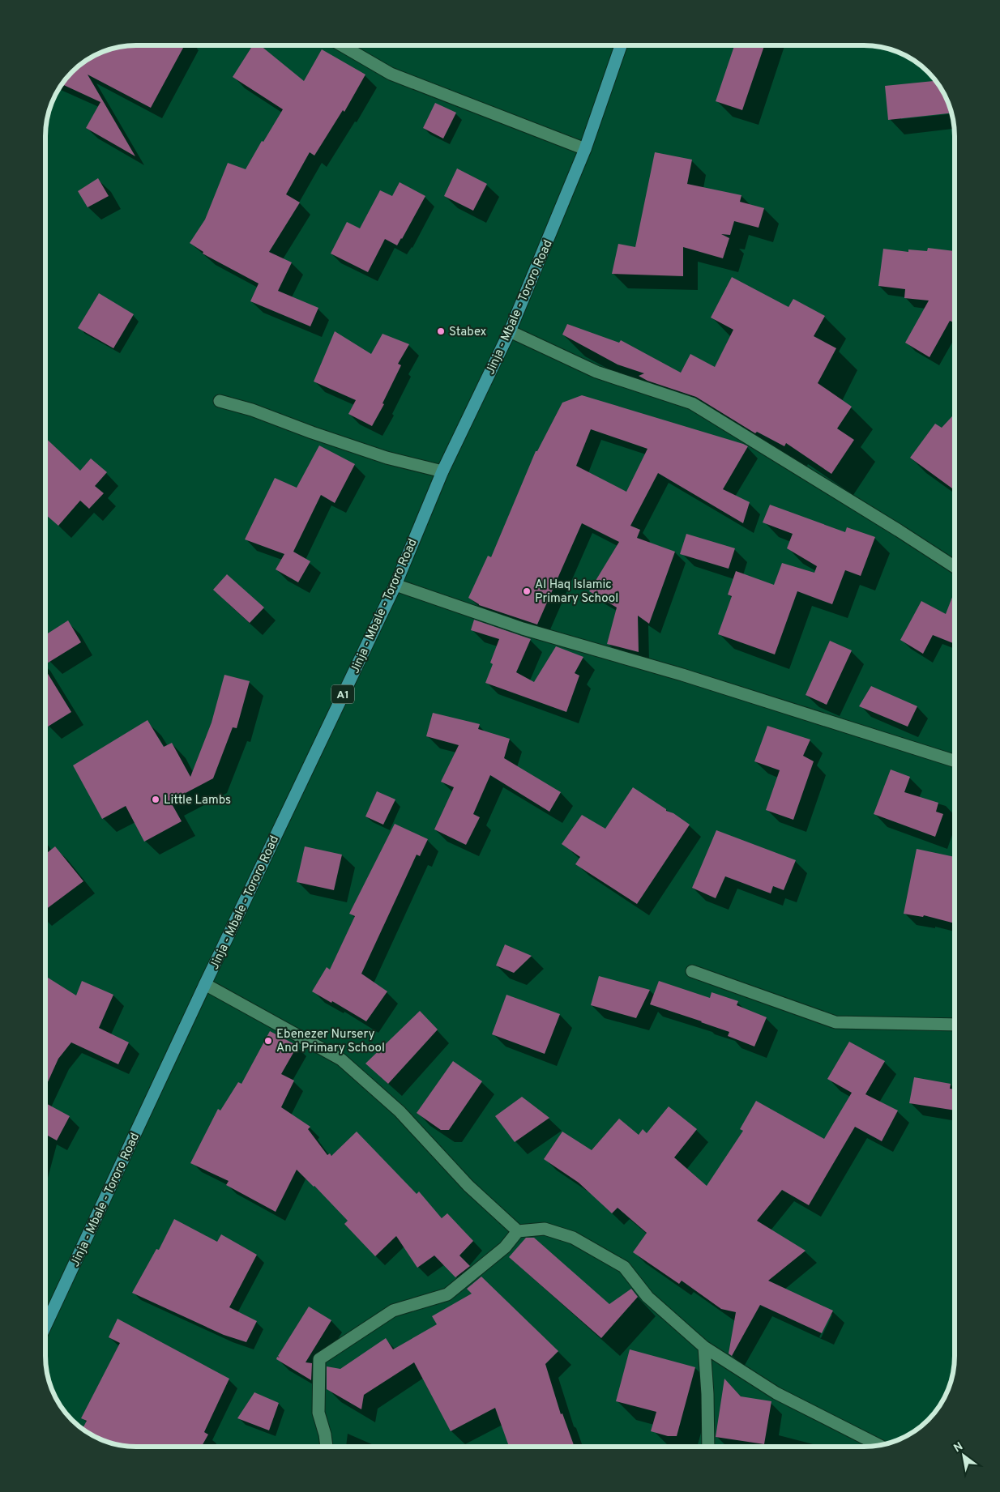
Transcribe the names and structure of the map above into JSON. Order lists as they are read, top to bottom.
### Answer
{
  "streets": {
    "main road": ["Jinja - Mbale - Tororo Road", "A1"]
  },
  "places": [
    "Stabex",
    "Al Haq Islamic Primary School",
    "Little Lambs",
    "Ebenezer Nursery And Primary School"
  ],
  "north": "top left"
}
